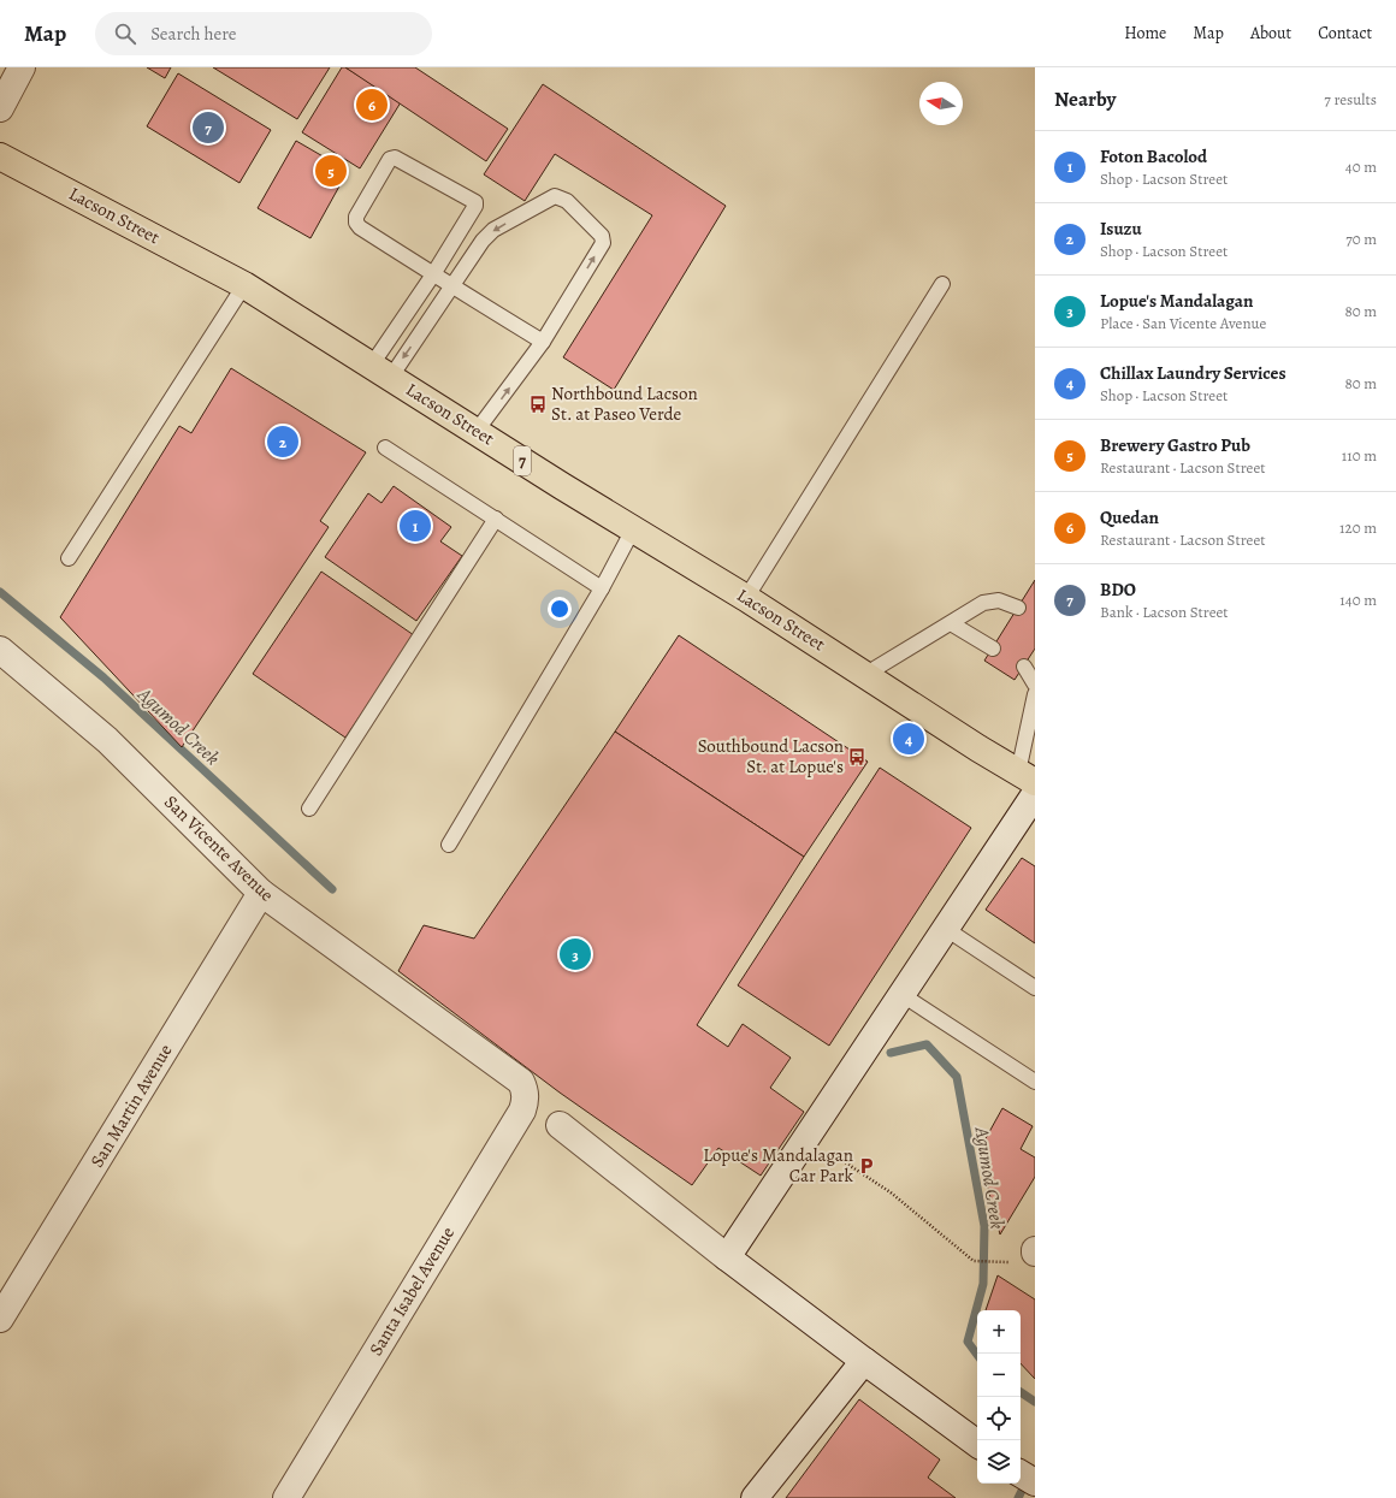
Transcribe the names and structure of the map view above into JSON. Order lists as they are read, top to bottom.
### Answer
{
  "streets": {
    "main road": ["Lacson Street", "7"],
    "street": ["San Vicente Avenue", "San Martin Avenue", "Santa Isabel Avenue"]
  },
  "crossings": [
    ["San Vicente Avenue", "San Martin Avenue"],
    ["San Vicente Avenue", "Santa Isabel Avenue"]
  ],
  "water": ["Agumod Creek"],
  "places": {
    "bus stop": ["Northbound Lacson St. at Paseo Verde", "Southbound Lacson St. at Lopue's"],
    "parking": ["Lopue's Mandalagan Car Park"]
  },
  "north": "left",
  "page": {
    "header": "Map",
    "search": "Search here",
    "nav": [
      "Home",
      "Map",
      "About",
      "Contact"
    ],
    "heading": ["Nearby", "7 results"],
    "pins": [
      "6",
      "7",
      "5",
      "2",
      "1",
      "4",
      "3"
    ],
    "list": [
      {
        "mark": "1",
        "name": "Foton Bacolod",
        "note": "Shop · Lacson Street",
        "value": "40 m"
      },
      {
        "mark": "2",
        "name": "Isuzu",
        "note": "Shop · Lacson Street",
        "value": "70 m"
      },
      {
        "mark": "3",
        "name": "Lopue's Mandalagan",
        "note": "Place · San Vicente Avenue",
        "value": "80 m"
      },
      {
        "mark": "4",
        "name": "Chillax Laundry Services",
        "note": "Shop · Lacson Street",
        "value": "80 m"
      },
      {
        "mark": "5",
        "name": "Brewery Gastro Pub",
        "note": "Restaurant · Lacson Street",
        "value": "110 m"
      },
      {
        "mark": "6",
        "name": "Quedan",
        "note": "Restaurant · Lacson Street",
        "value": "120 m"
      },
      {
        "mark": "7",
        "name": "BDO",
        "note": "Bank · Lacson Street",
        "value": "140 m"
      }
    ],
    "map_buttons": ["+", "−"]
  }
}
